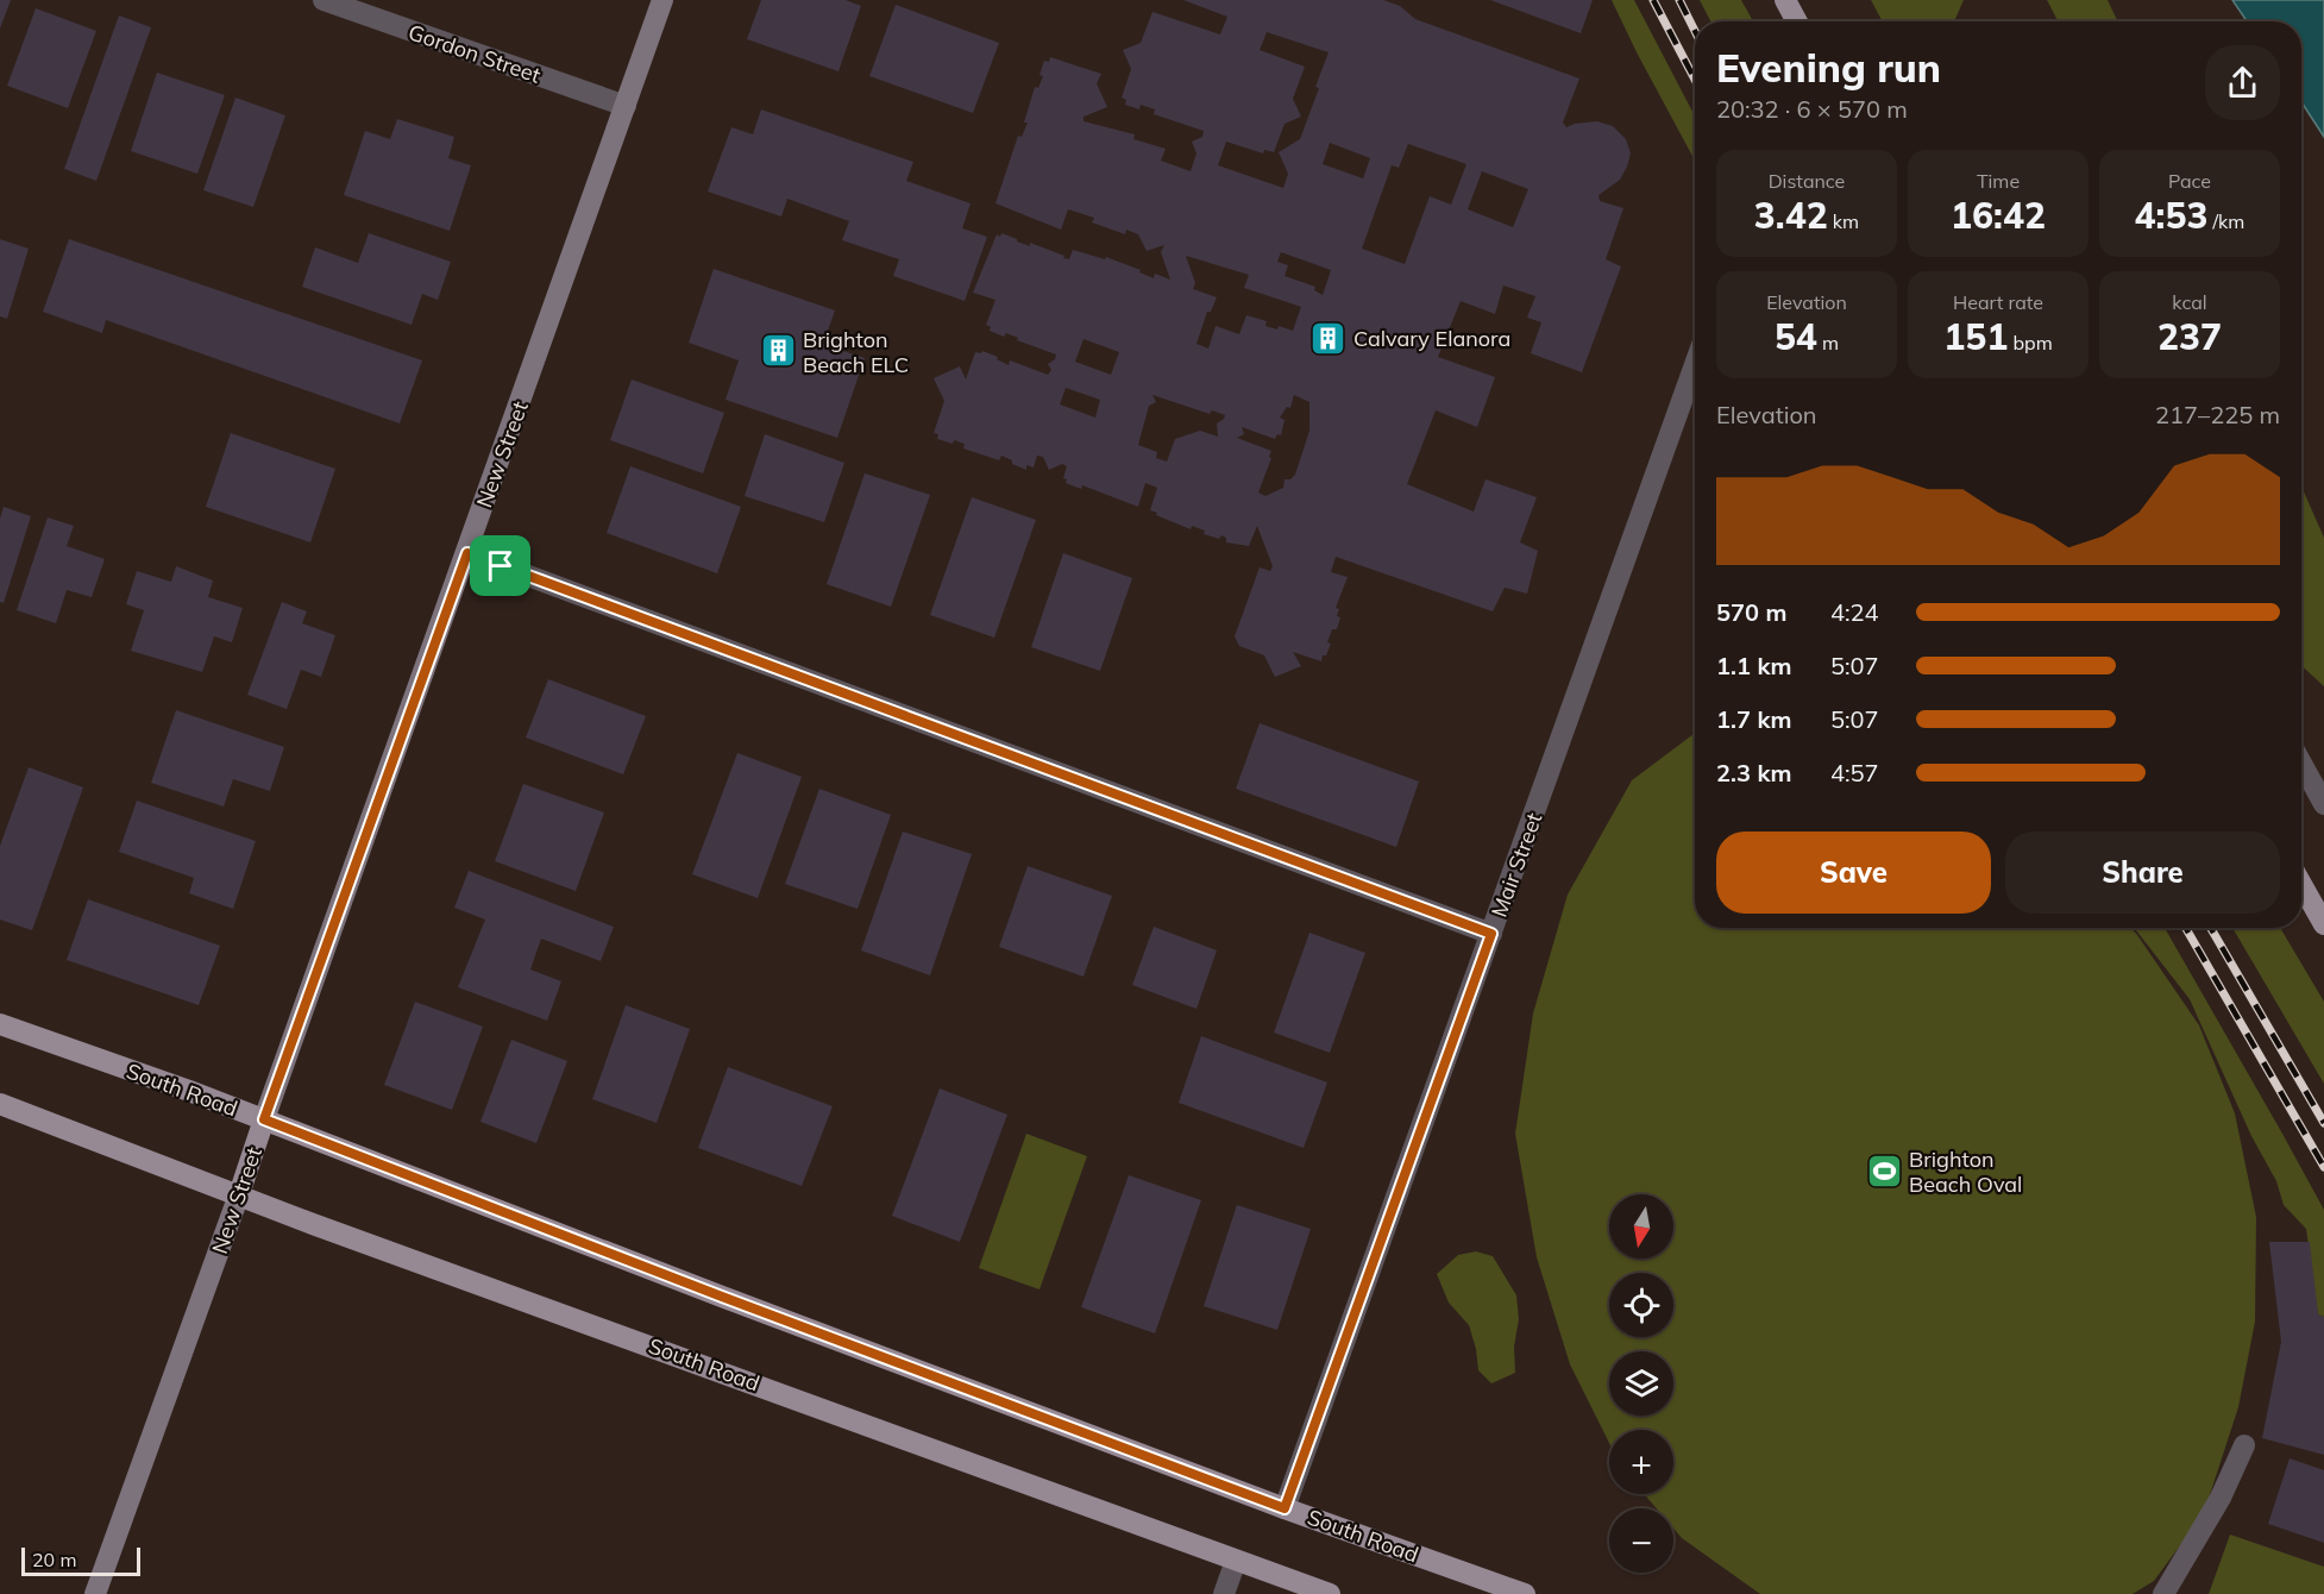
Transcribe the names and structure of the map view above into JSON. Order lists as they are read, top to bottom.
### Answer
{
  "streets": {
    "main road": ["New Street", "South Road"],
    "street": ["Gordon Street", "Mair Street"]
  },
  "crossings": [
    ["Gordon Street", "New Street"],
    ["New Street", "South Road"],
    ["Mair Street", "South Road"]
  ],
  "places": {
    "building": ["Calvary Elanora", "Brighton Beach ELC"],
    "sports": ["Brighton Beach Oval"]
  },
  "scale_bar": "20 m",
  "north": "bottom",
  "page": {
    "heading": ["Evening run", "20:32 · 6 × 570 m"],
    "stats": [
      ["Distance", "3.42 km"],
      ["Time", "16:42"],
      ["Pace", "4:53 /km"],
      ["Elevation", "54 m"],
      ["Heart rate", "151 bpm"],
      ["kcal", "237"]
    ],
    "chart": ["Elevation", "217–225 m"],
    "list": [
      {
        "name": "570 m",
        "note": "4:24"
      },
      {
        "name": "1.1 km",
        "note": "5:07"
      },
      {
        "name": "1.7 km",
        "note": "5:07"
      },
      {
        "name": "2.3 km",
        "note": "4:57"
      }
    ],
    "buttons": ["Save", "Share"],
    "map_buttons": ["+", "−"],
    "scale": "20 m"
  }
}
